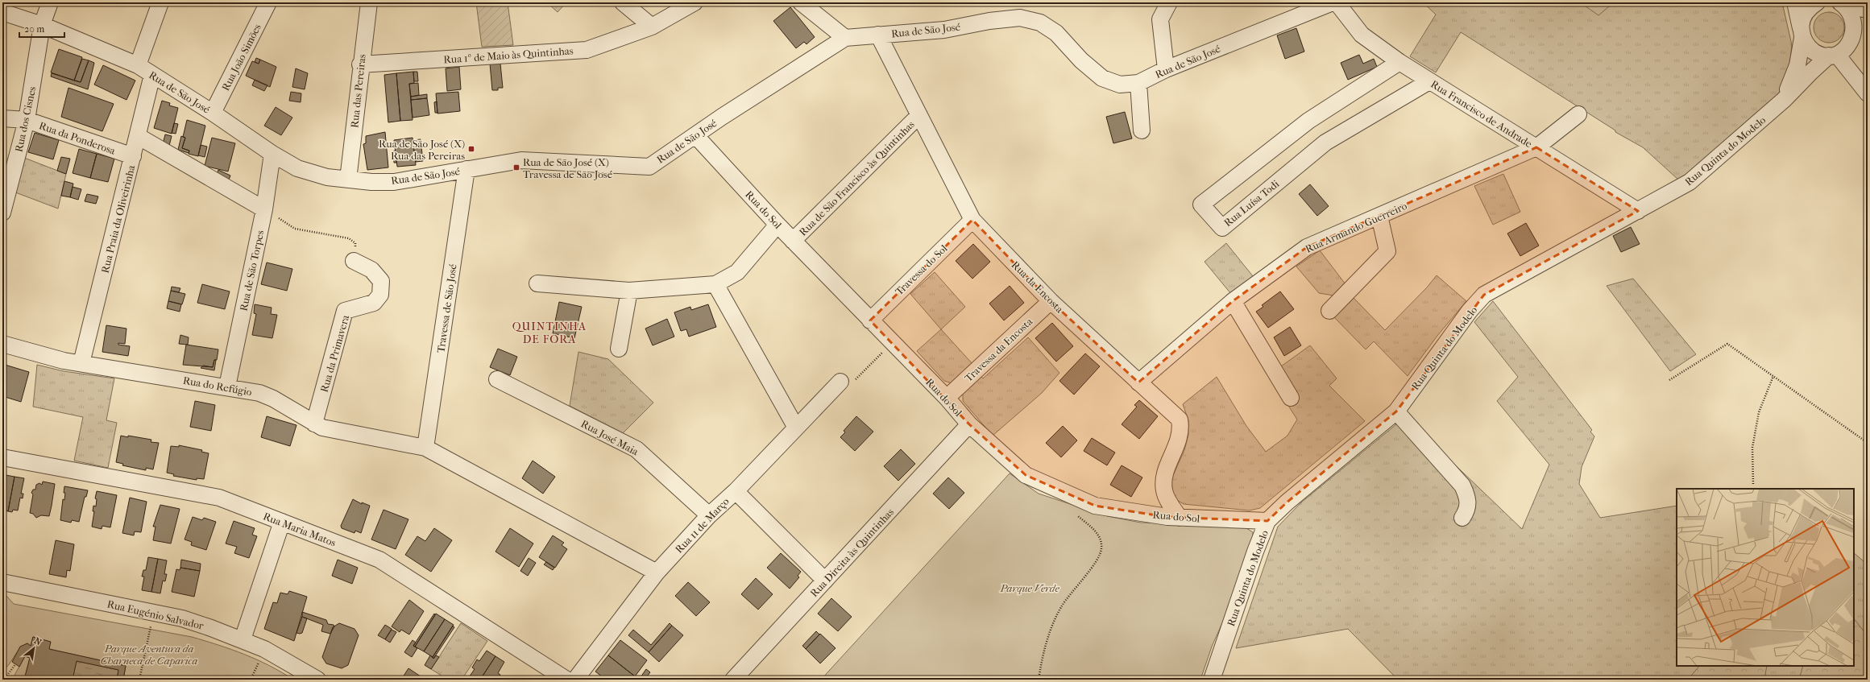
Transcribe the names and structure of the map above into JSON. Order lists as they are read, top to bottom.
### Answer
{
  "streets": {
    "street": [
      "Rua de São José",
      "Rua 1º de Maio às Quintinhas",
      "Rua João Simões",
      "Rua das Pereiras",
      "Rua Francisco de Andrade",
      "Rua dos Cisnes",
      "Rua da Ponderosa",
      "Rua Quinta do Modelo",
      "Rua de São Francisco às Quintinhas",
      "Rua Luísa Todi",
      "Rua do Sol",
      "Rua Praia da Oliveirinha",
      "Rua Armando Guerreiro",
      "Travessa do Sol",
      "Rua de São Torpes",
      "Rua da Encosta",
      "Travessa de São José",
      "Travessa da Encosta",
      "Rua da Primavera",
      "Rua do Refúgio",
      "Rua José Maia",
      "Rua 11 de Março",
      "Rua Maria Matos",
      "Rua Direita às Quintinhas",
      "Rua Eugénio Salvador"
    ]
  },
  "crossings": [
    ["Rua de São José", "Rua João Simões"],
    ["Rua de São José", "Rua das Pereiras"],
    ["Rua de São José", "Rua dos Cisnes"],
    ["Rua de São José", "Rua do Sol"],
    ["Rua de São José", "Rua Praia da Oliveirinha"],
    ["Rua de São José", "Rua de São Torpes"],
    ["Rua de São José", "Rua da Encosta"],
    ["Rua de São José", "Travessa de São José"],
    ["Rua 1º de Maio às Quintinhas", "Rua das Pereiras"],
    ["Rua Francisco de Andrade", "Rua Quinta do Modelo"],
    ["Rua Francisco de Andrade", "Rua Luísa Todi"],
    ["Rua Francisco de Andrade", "Rua Armando Guerreiro"],
    ["Rua dos Cisnes", "Rua da Ponderosa"],
    ["Rua da Ponderosa", "Rua Praia da Oliveirinha"],
    ["Rua Quinta do Modelo", "Rua do Sol"],
    ["Rua de São Francisco às Quintinhas", "Rua do Sol"],
    ["Rua de São Francisco às Quintinhas", "Rua da Encosta"],
    ["Rua do Sol", "Travessa do Sol"],
    ["Rua do Sol", "Rua da Encosta"],
    ["Rua do Sol", "Travessa da Encosta"],
    ["Rua do Sol", "Rua Direita às Quintinhas"],
    ["Rua Praia da Oliveirinha", "Rua do Refúgio"],
    ["Rua Armando Guerreiro", "Rua da Encosta"],
    ["Travessa do Sol", "Rua da Encosta"],
    ["Rua de São Torpes", "Rua do Refúgio"],
    ["Rua da Encosta", "Travessa da Encosta"],
    ["Travessa de São José", "Rua do Refúgio"],
    ["Rua da Primavera", "Rua do Refúgio"],
    ["Rua do Refúgio", "Rua 11 de Março"],
    ["Rua José Maia", "Rua 11 de Março"]
  ],
  "districts": ["QUINTINHA DE FORA"],
  "parks": ["Parque Verde", "Parque Aventura da Charneca de Caparica"],
  "places": {
    "transit": ["Rua de São José (X) Rua das Pereiras", "Rua de São José (X) Travessa de São José"]
  },
  "scale_bar": "20 m",
  "north": "top right"
}
